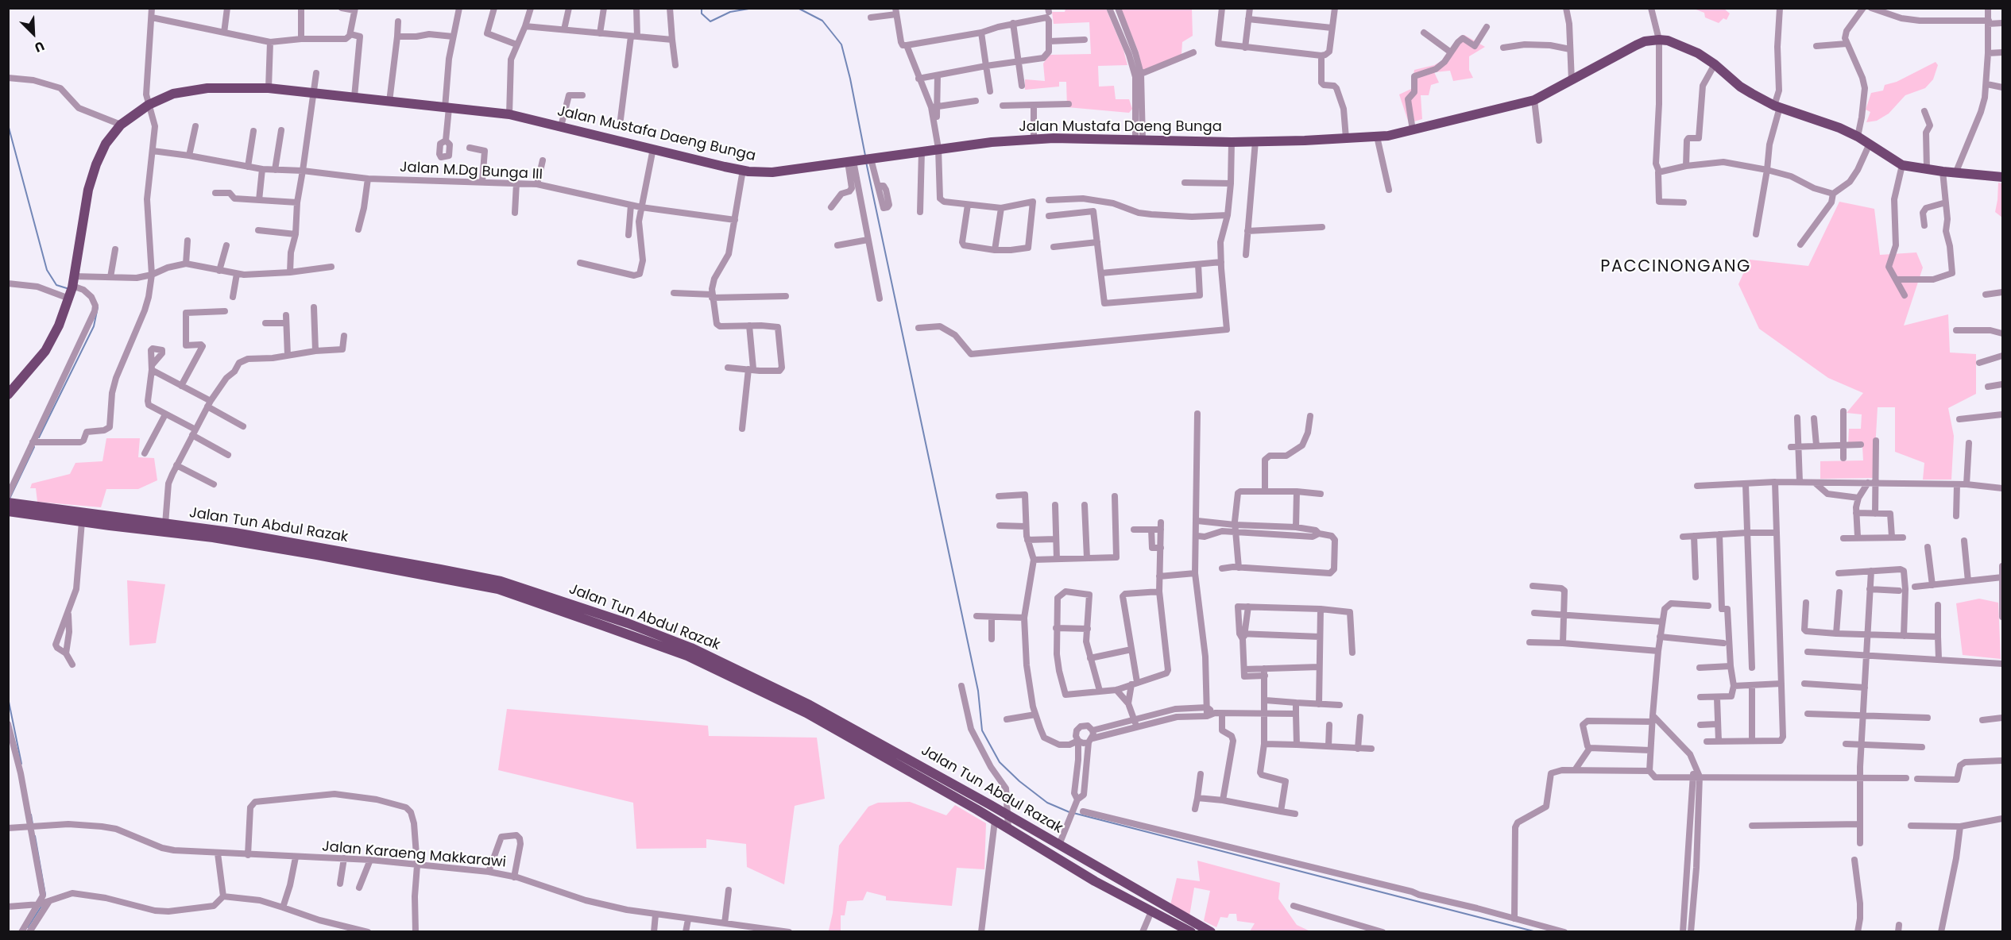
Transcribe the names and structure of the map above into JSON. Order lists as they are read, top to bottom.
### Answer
{
  "streets": {
    "main road": ["Jalan Mustafa Daeng Bunga", "Jalan Tun Abdul Razak"],
    "street": ["Jalan M.Dg Bunga III", "Jalan Karaeng Makkarawi"]
  },
  "districts": ["PACCINONGANG"],
  "north": "bottom right"
}
